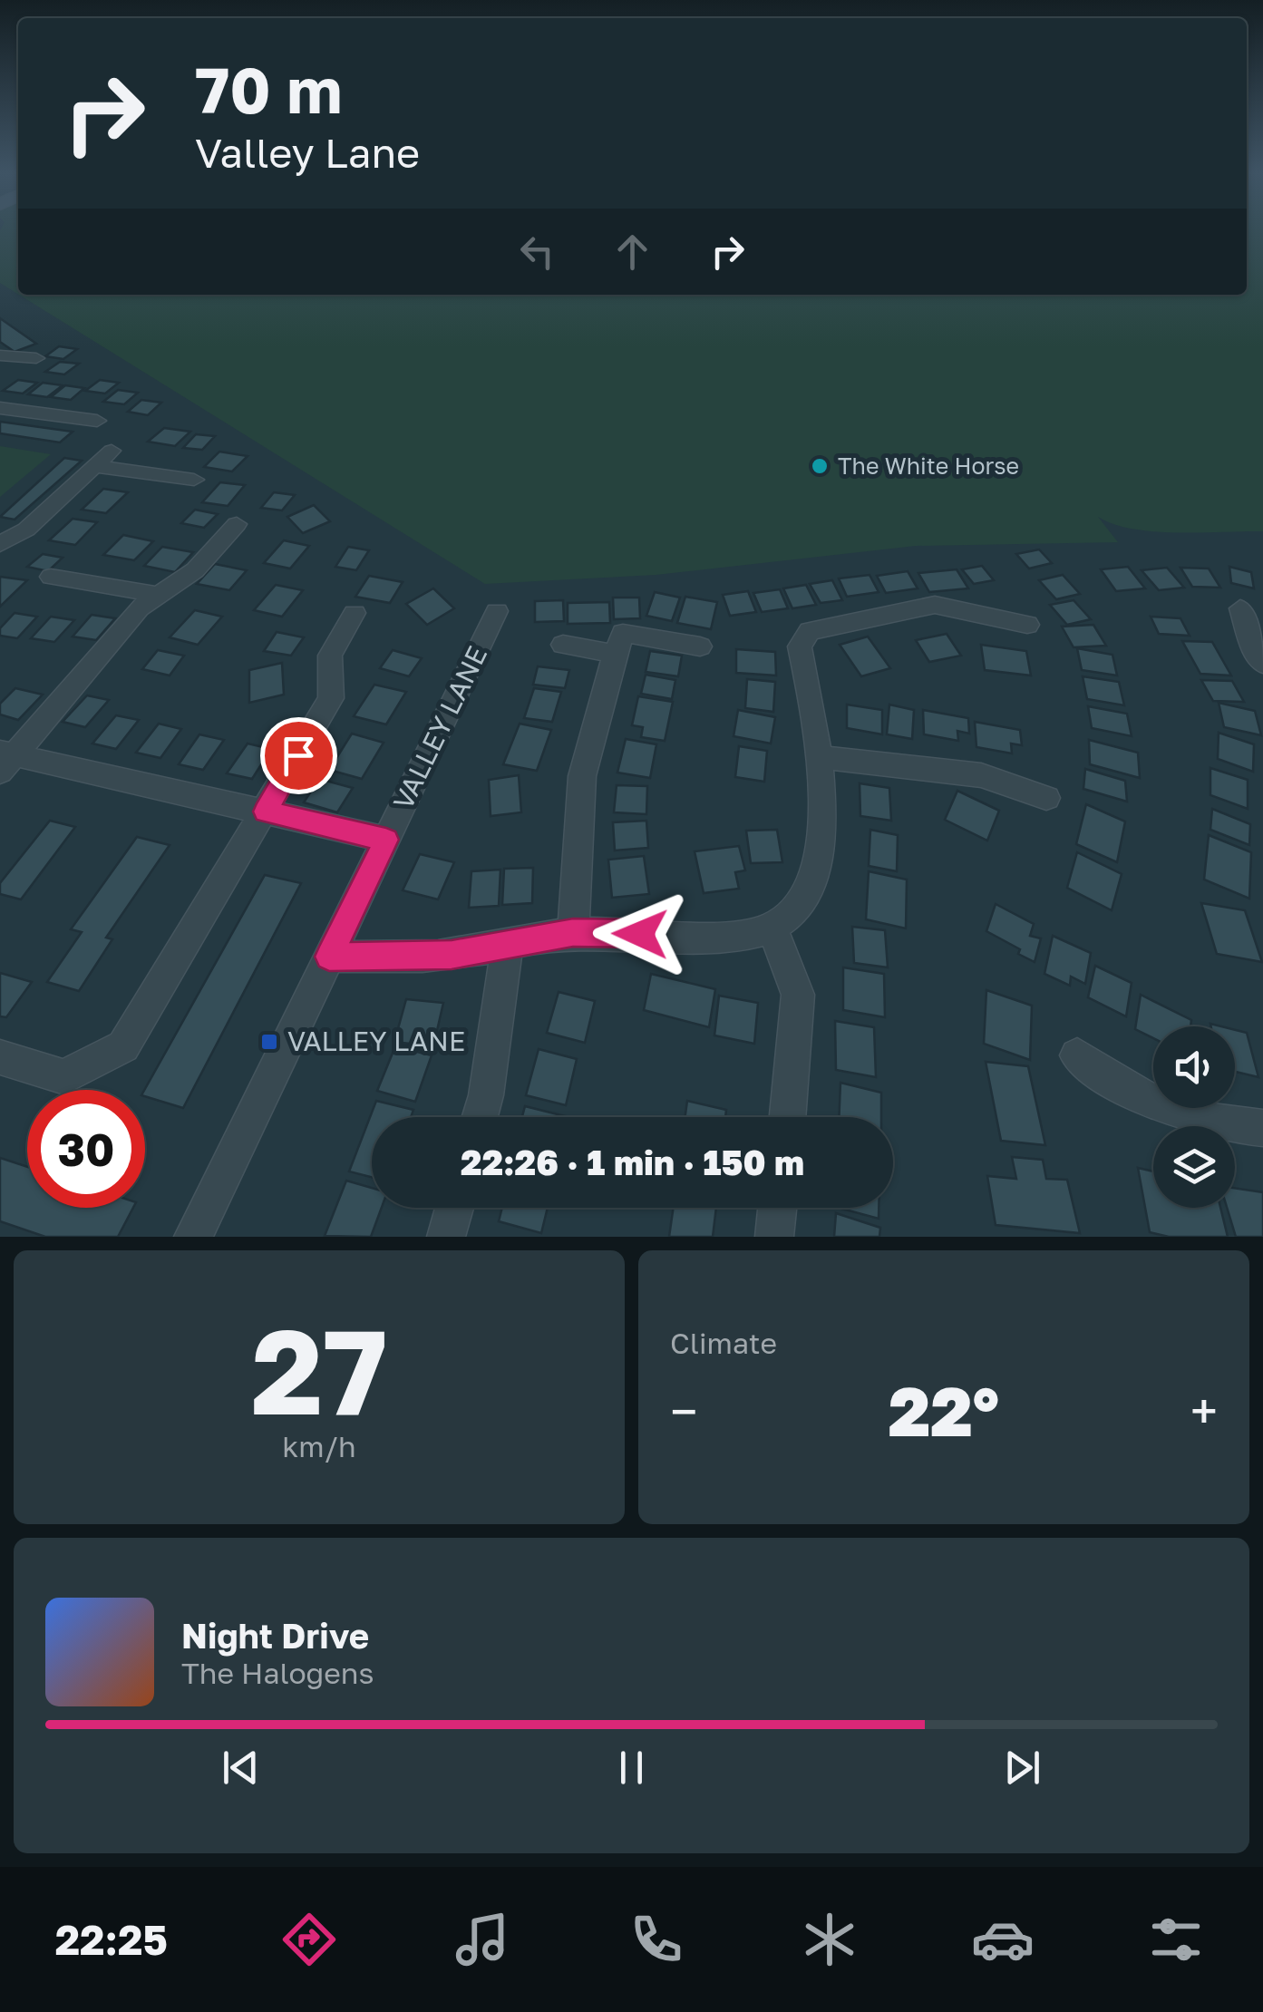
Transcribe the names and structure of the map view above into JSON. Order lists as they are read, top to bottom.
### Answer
{
  "streets": {
    "street": ["VALLEY LANE"]
  },
  "places": {
    "other": ["The White Horse"],
    "transit": ["VALLEY LANE"]
  },
  "page": {
    "turn": ["70 m", "Valley Lane"],
    "limit": "30",
    "trip": "22:26 · 1 min · 150 m",
    "tile": [
      ["27", "km/h"],
      "Climate"
    ],
    "heat": ["−", "22°", "+"],
    "song": ["Night Drive", "The Halogens"],
    "tabs": "22:25"
  }
}
